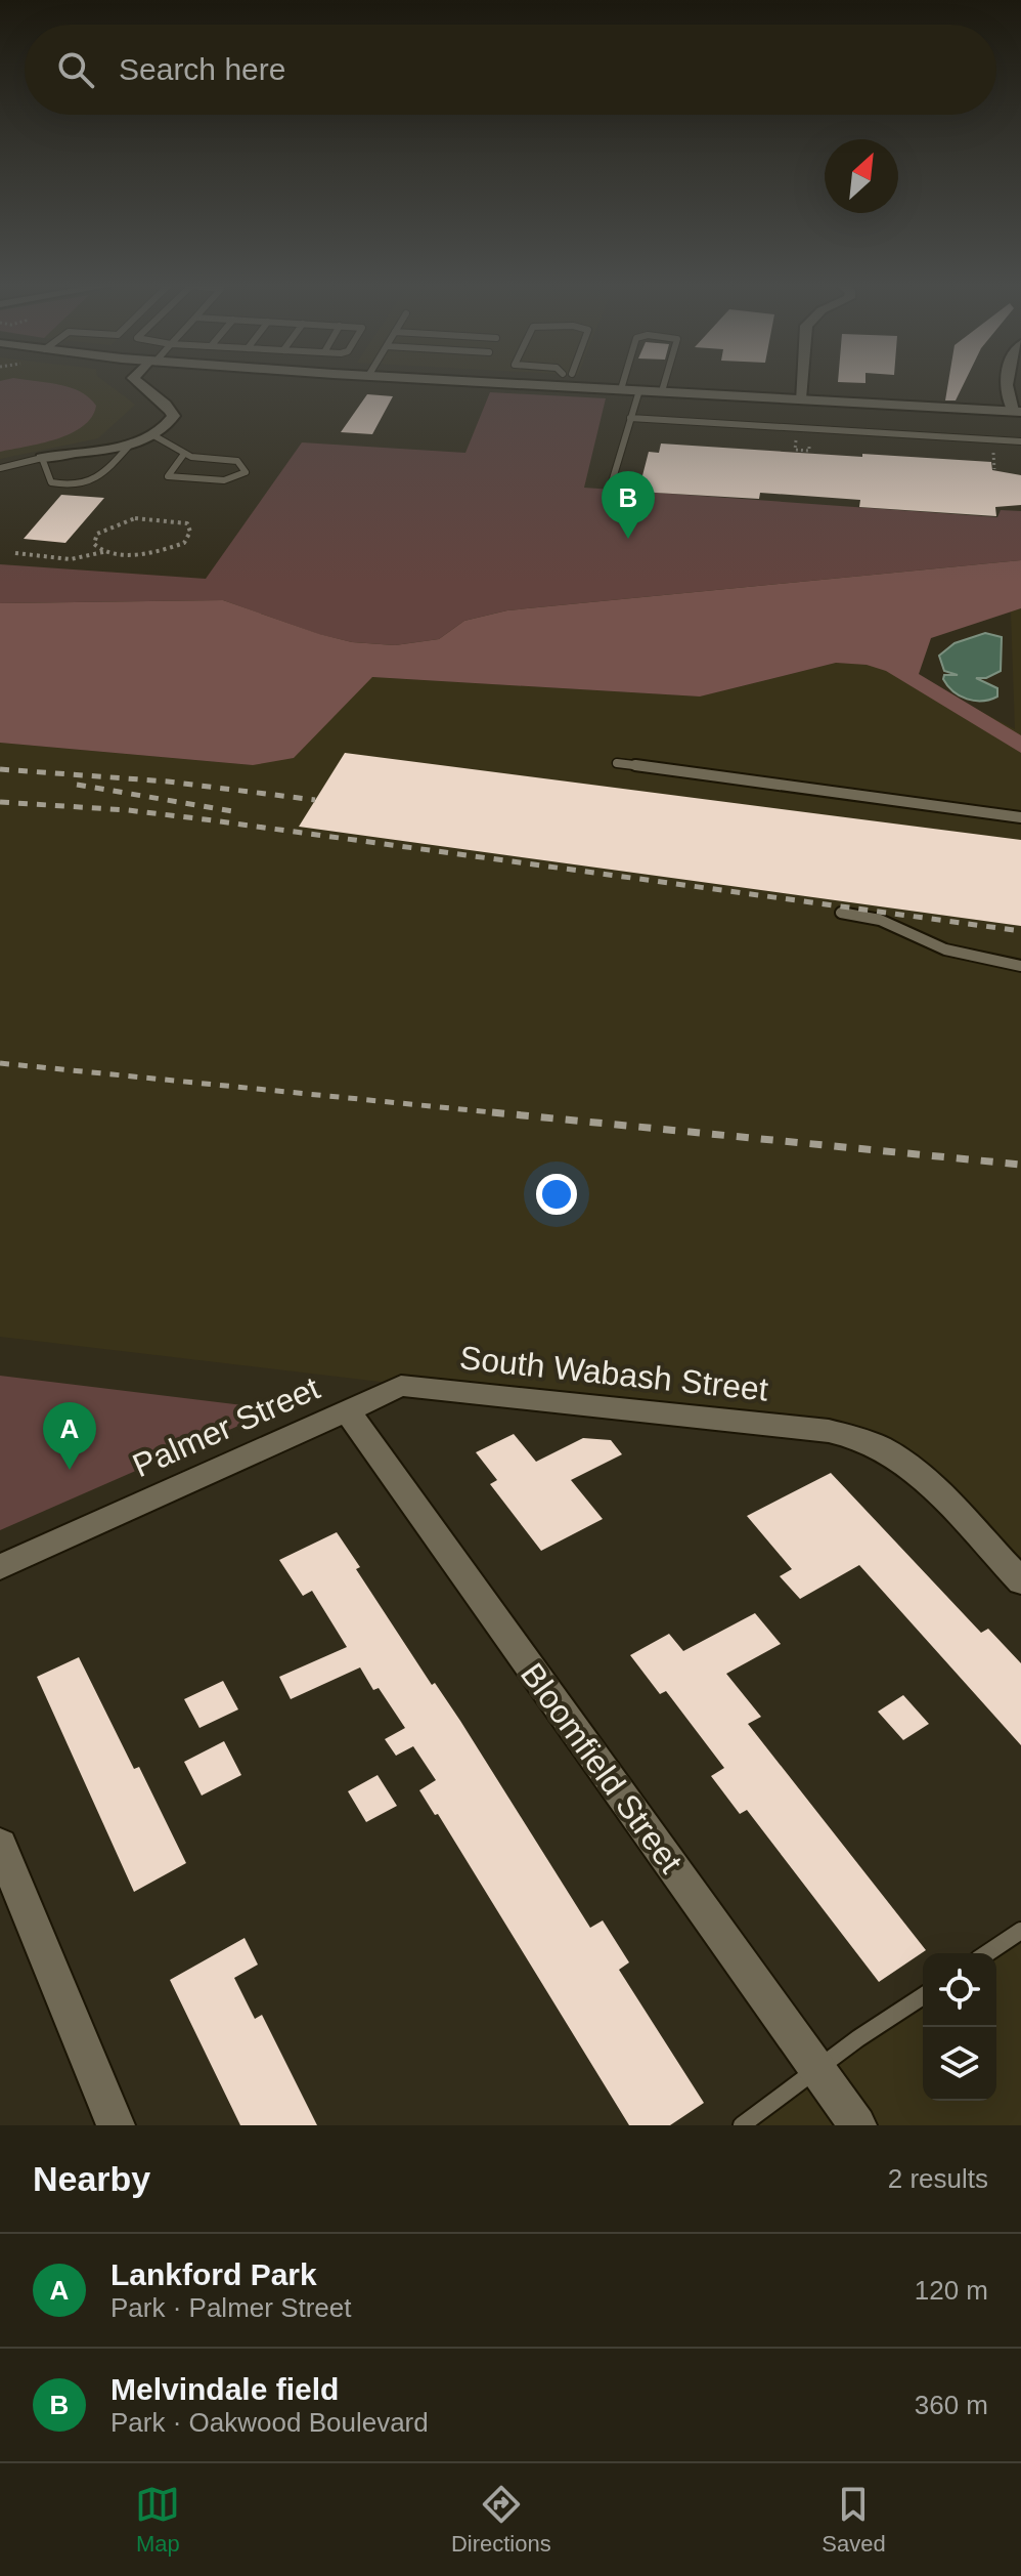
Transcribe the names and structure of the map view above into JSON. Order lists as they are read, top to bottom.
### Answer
{
  "streets": {
    "street": ["South Wabash Street", "Palmer Street", "Bloomfield Street"]
  },
  "crossings": [
    ["South Wabash Street", "Palmer Street"],
    ["South Wabash Street", "Bloomfield Street"],
    ["Palmer Street", "Bloomfield Street"]
  ],
  "north": "top right",
  "page": {
    "search": "Search here",
    "pins": ["B", "A"],
    "heading": ["Nearby", "2 results"],
    "list": [
      {
        "mark": "A",
        "name": "Lankford Park",
        "note": "Park · Palmer Street",
        "value": "120 m"
      },
      {
        "mark": "B",
        "name": "Melvindale field",
        "note": "Park · Oakwood Boulevard",
        "value": "360 m"
      }
    ],
    "nav": ["Map", "Directions", "Saved"]
  }
}
